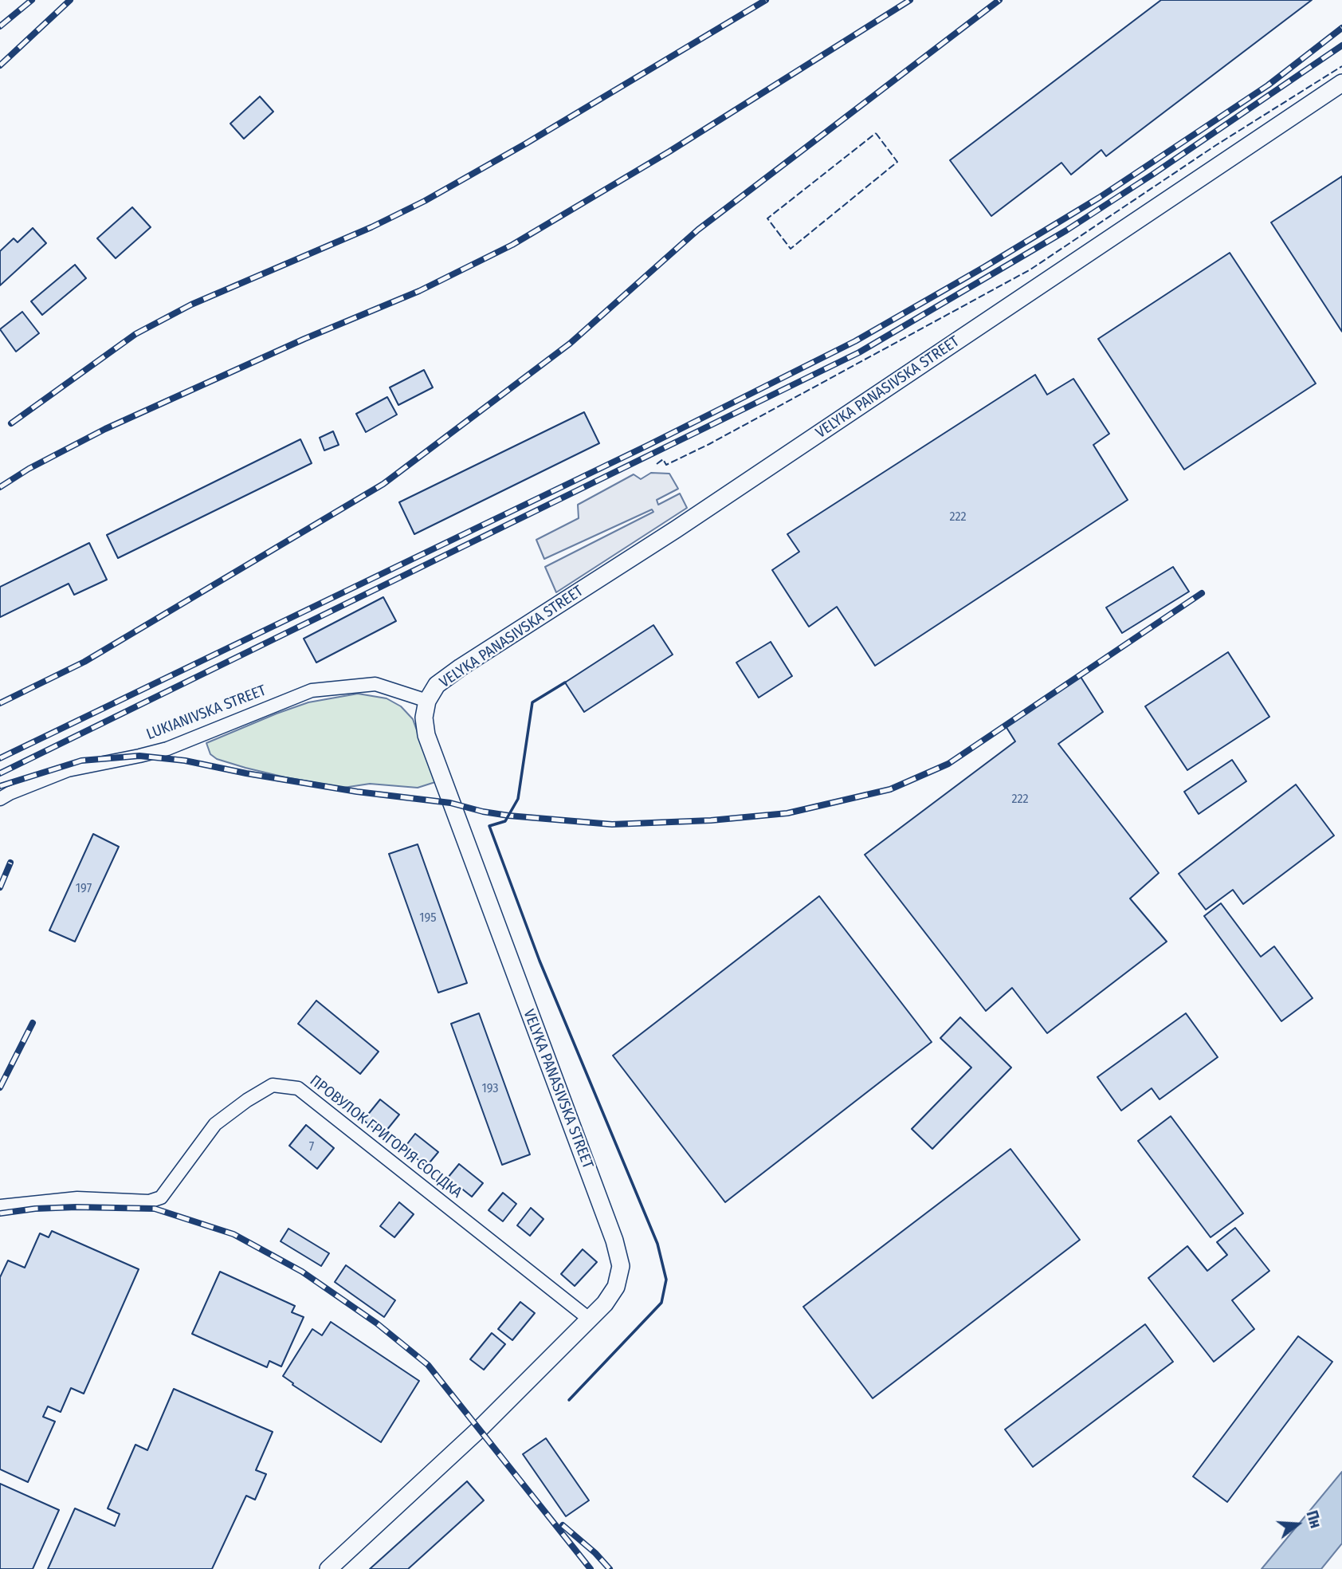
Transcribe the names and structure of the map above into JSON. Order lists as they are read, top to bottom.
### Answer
{
  "streets": {
    "street": ["VELYKA PANASIVSKA STREET", "LUKIANIVSKA STREET", "ПРОВУЛОК ГРИГОРІЯ СОСІДКА"]
  },
  "crossings": [
    ["VELYKA PANASIVSKA STREET", "LUKIANIVSKA STREET"],
    ["VELYKA PANASIVSKA STREET", "ПРОВУЛОК ГРИГОРІЯ СОСІДКА"]
  ],
  "house_numbers": [
    "222",
    "222",
    "197",
    "195",
    "193",
    "7"
  ],
  "north": "right"
}
